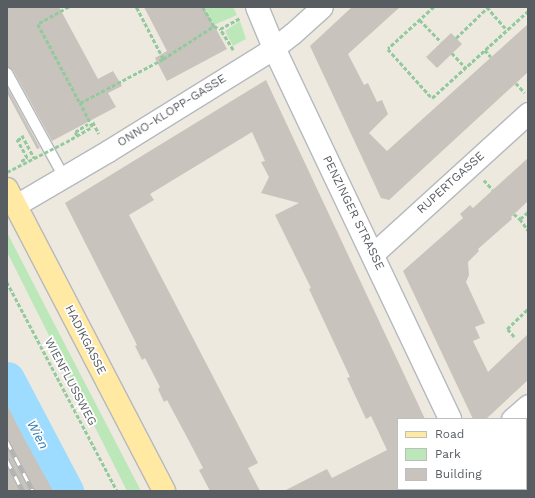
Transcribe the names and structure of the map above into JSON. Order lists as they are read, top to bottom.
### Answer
{
  "streets": {
    "main road": ["HADIKGASSE"],
    "street": ["ONNO-KLOPP-GASSE", "RUPERTGASSE", "PENZINGER STRASSE"],
    "path": ["WIENFLUSSWEG"]
  },
  "crossings": [
    ["ONNO-KLOPP-GASSE", "PENZINGER STRASSE"],
    ["ONNO-KLOPP-GASSE", "HADIKGASSE"],
    ["RUPERTGASSE", "PENZINGER STRASSE"]
  ],
  "water": ["Wien"],
  "legend": ["Road", "Park", "Building"]
}
